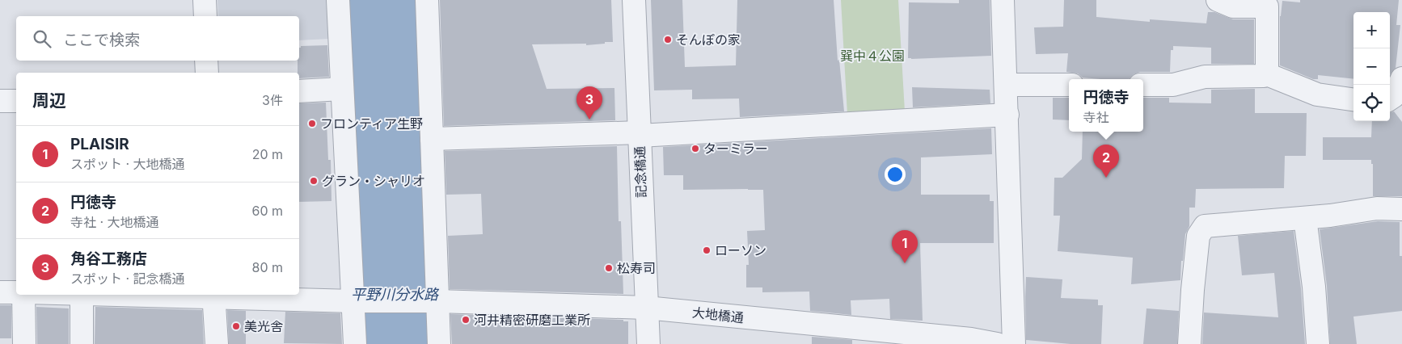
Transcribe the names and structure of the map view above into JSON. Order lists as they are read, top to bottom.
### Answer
{
  "streets": {
    "street": ["記念橋通", "大地橋通"]
  },
  "crossings": [
    ["記念橋通", "大地橋通"]
  ],
  "water": ["平野川分水路"],
  "parks": ["巽中４公園"],
  "places": [
    "そんぽの家",
    "フロンティア生野",
    "ターミラー",
    "グラン・シャリオ",
    "ローソン",
    "松寿司",
    "河井精密研磨工業所",
    "美光舎"
  ],
  "page": {
    "map_buttons": ["+", "−"],
    "search": "ここで検索",
    "heading": ["周辺", "3件"],
    "popup": ["円徳寺", "寺社"],
    "pins": ["3", "2", "1"],
    "list": [
      {
        "mark": "1",
        "name": "PLAISIR",
        "note": "スポット · 大地橋通",
        "value": "20 m"
      },
      {
        "mark": "2",
        "name": "円徳寺",
        "note": "寺社 · 大地橋通",
        "value": "60 m"
      },
      {
        "mark": "3",
        "name": "角谷工務店",
        "note": "スポット · 記念橋通",
        "value": "80 m"
      }
    ]
  }
}
